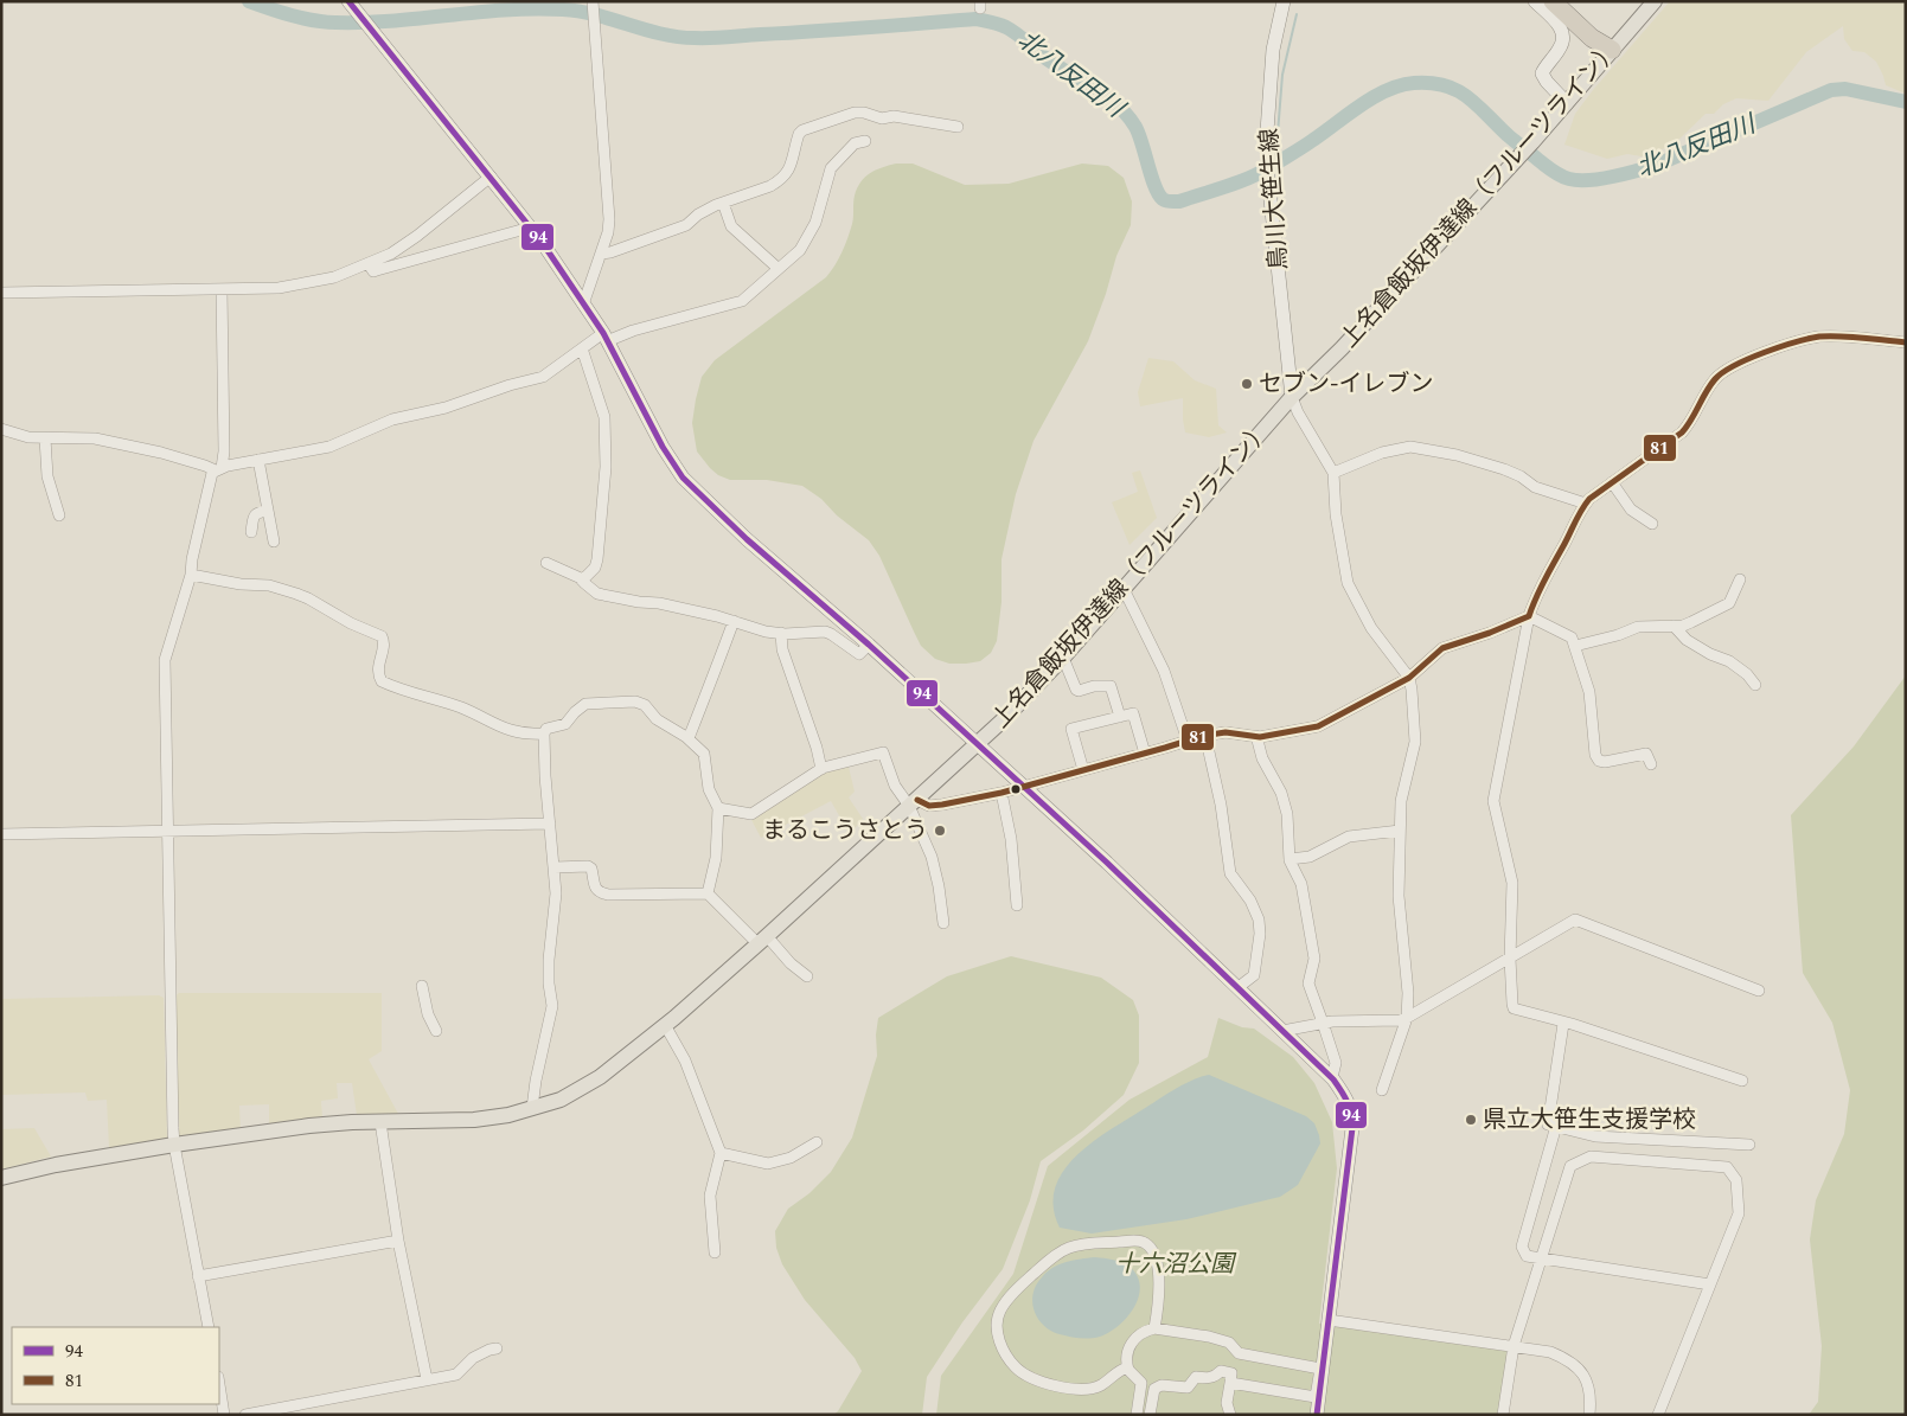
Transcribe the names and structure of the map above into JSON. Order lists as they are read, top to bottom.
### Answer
{
  "streets": {
    "main road": ["上名倉飯坂伊達線（フルーツライン）"],
    "street": ["鳥川大笹生線"]
  },
  "crossings": [
    ["上名倉飯坂伊達線（フルーツライン）", "鳥川大笹生線"]
  ],
  "water": ["北八反田川"],
  "parks": ["十六沼公園"],
  "places": ["セブン-イレブン", "まるこうさとう", "県立大笹生支援学校"],
  "lines": ["transit line 94", "transit line 81"],
  "legend": ["94", "81"]
}
